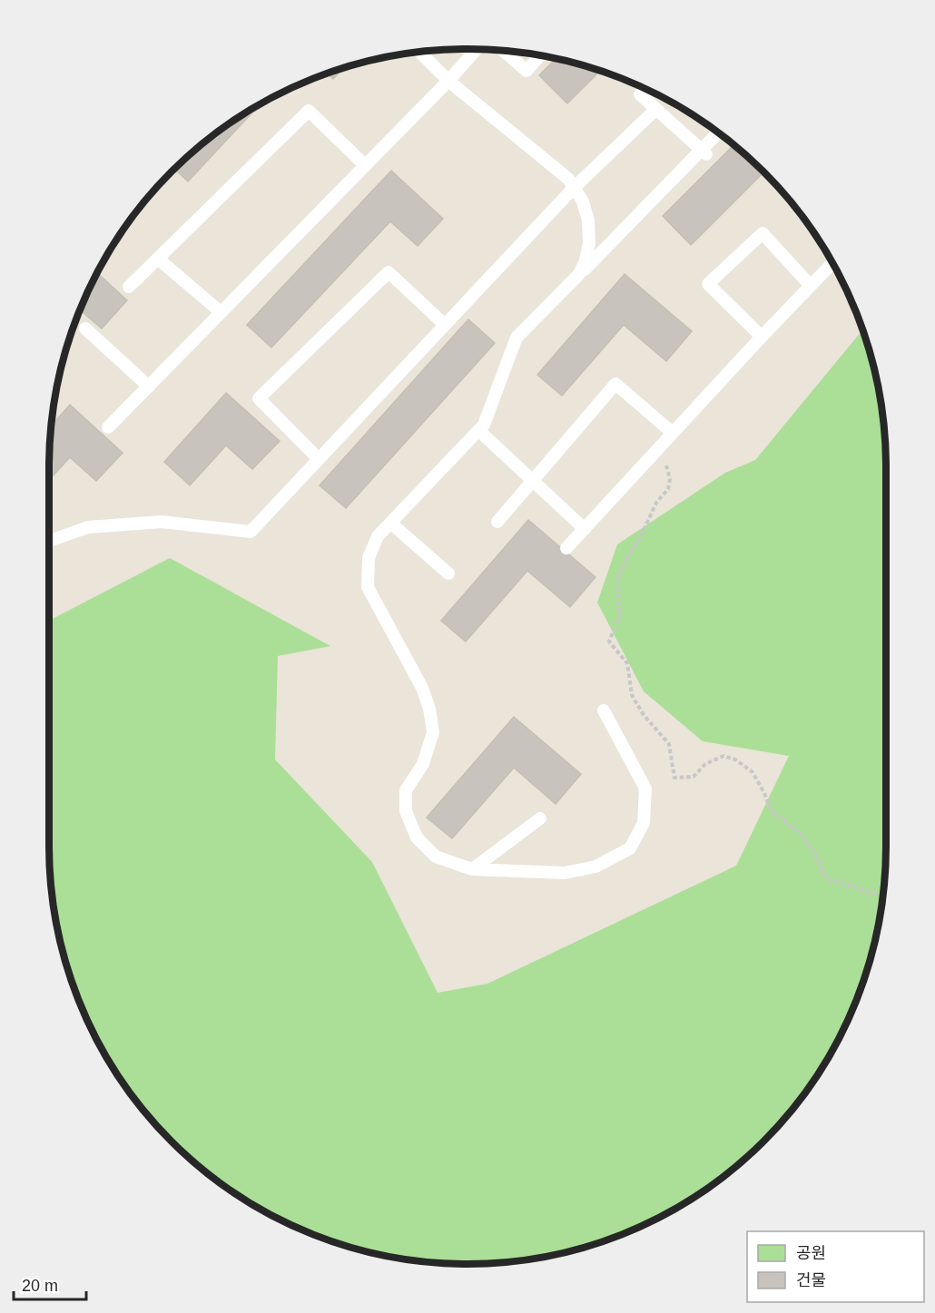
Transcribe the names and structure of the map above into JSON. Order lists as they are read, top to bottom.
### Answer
{
  "legend": ["공원", "건물"],
  "scale_bar": "20 m"
}
